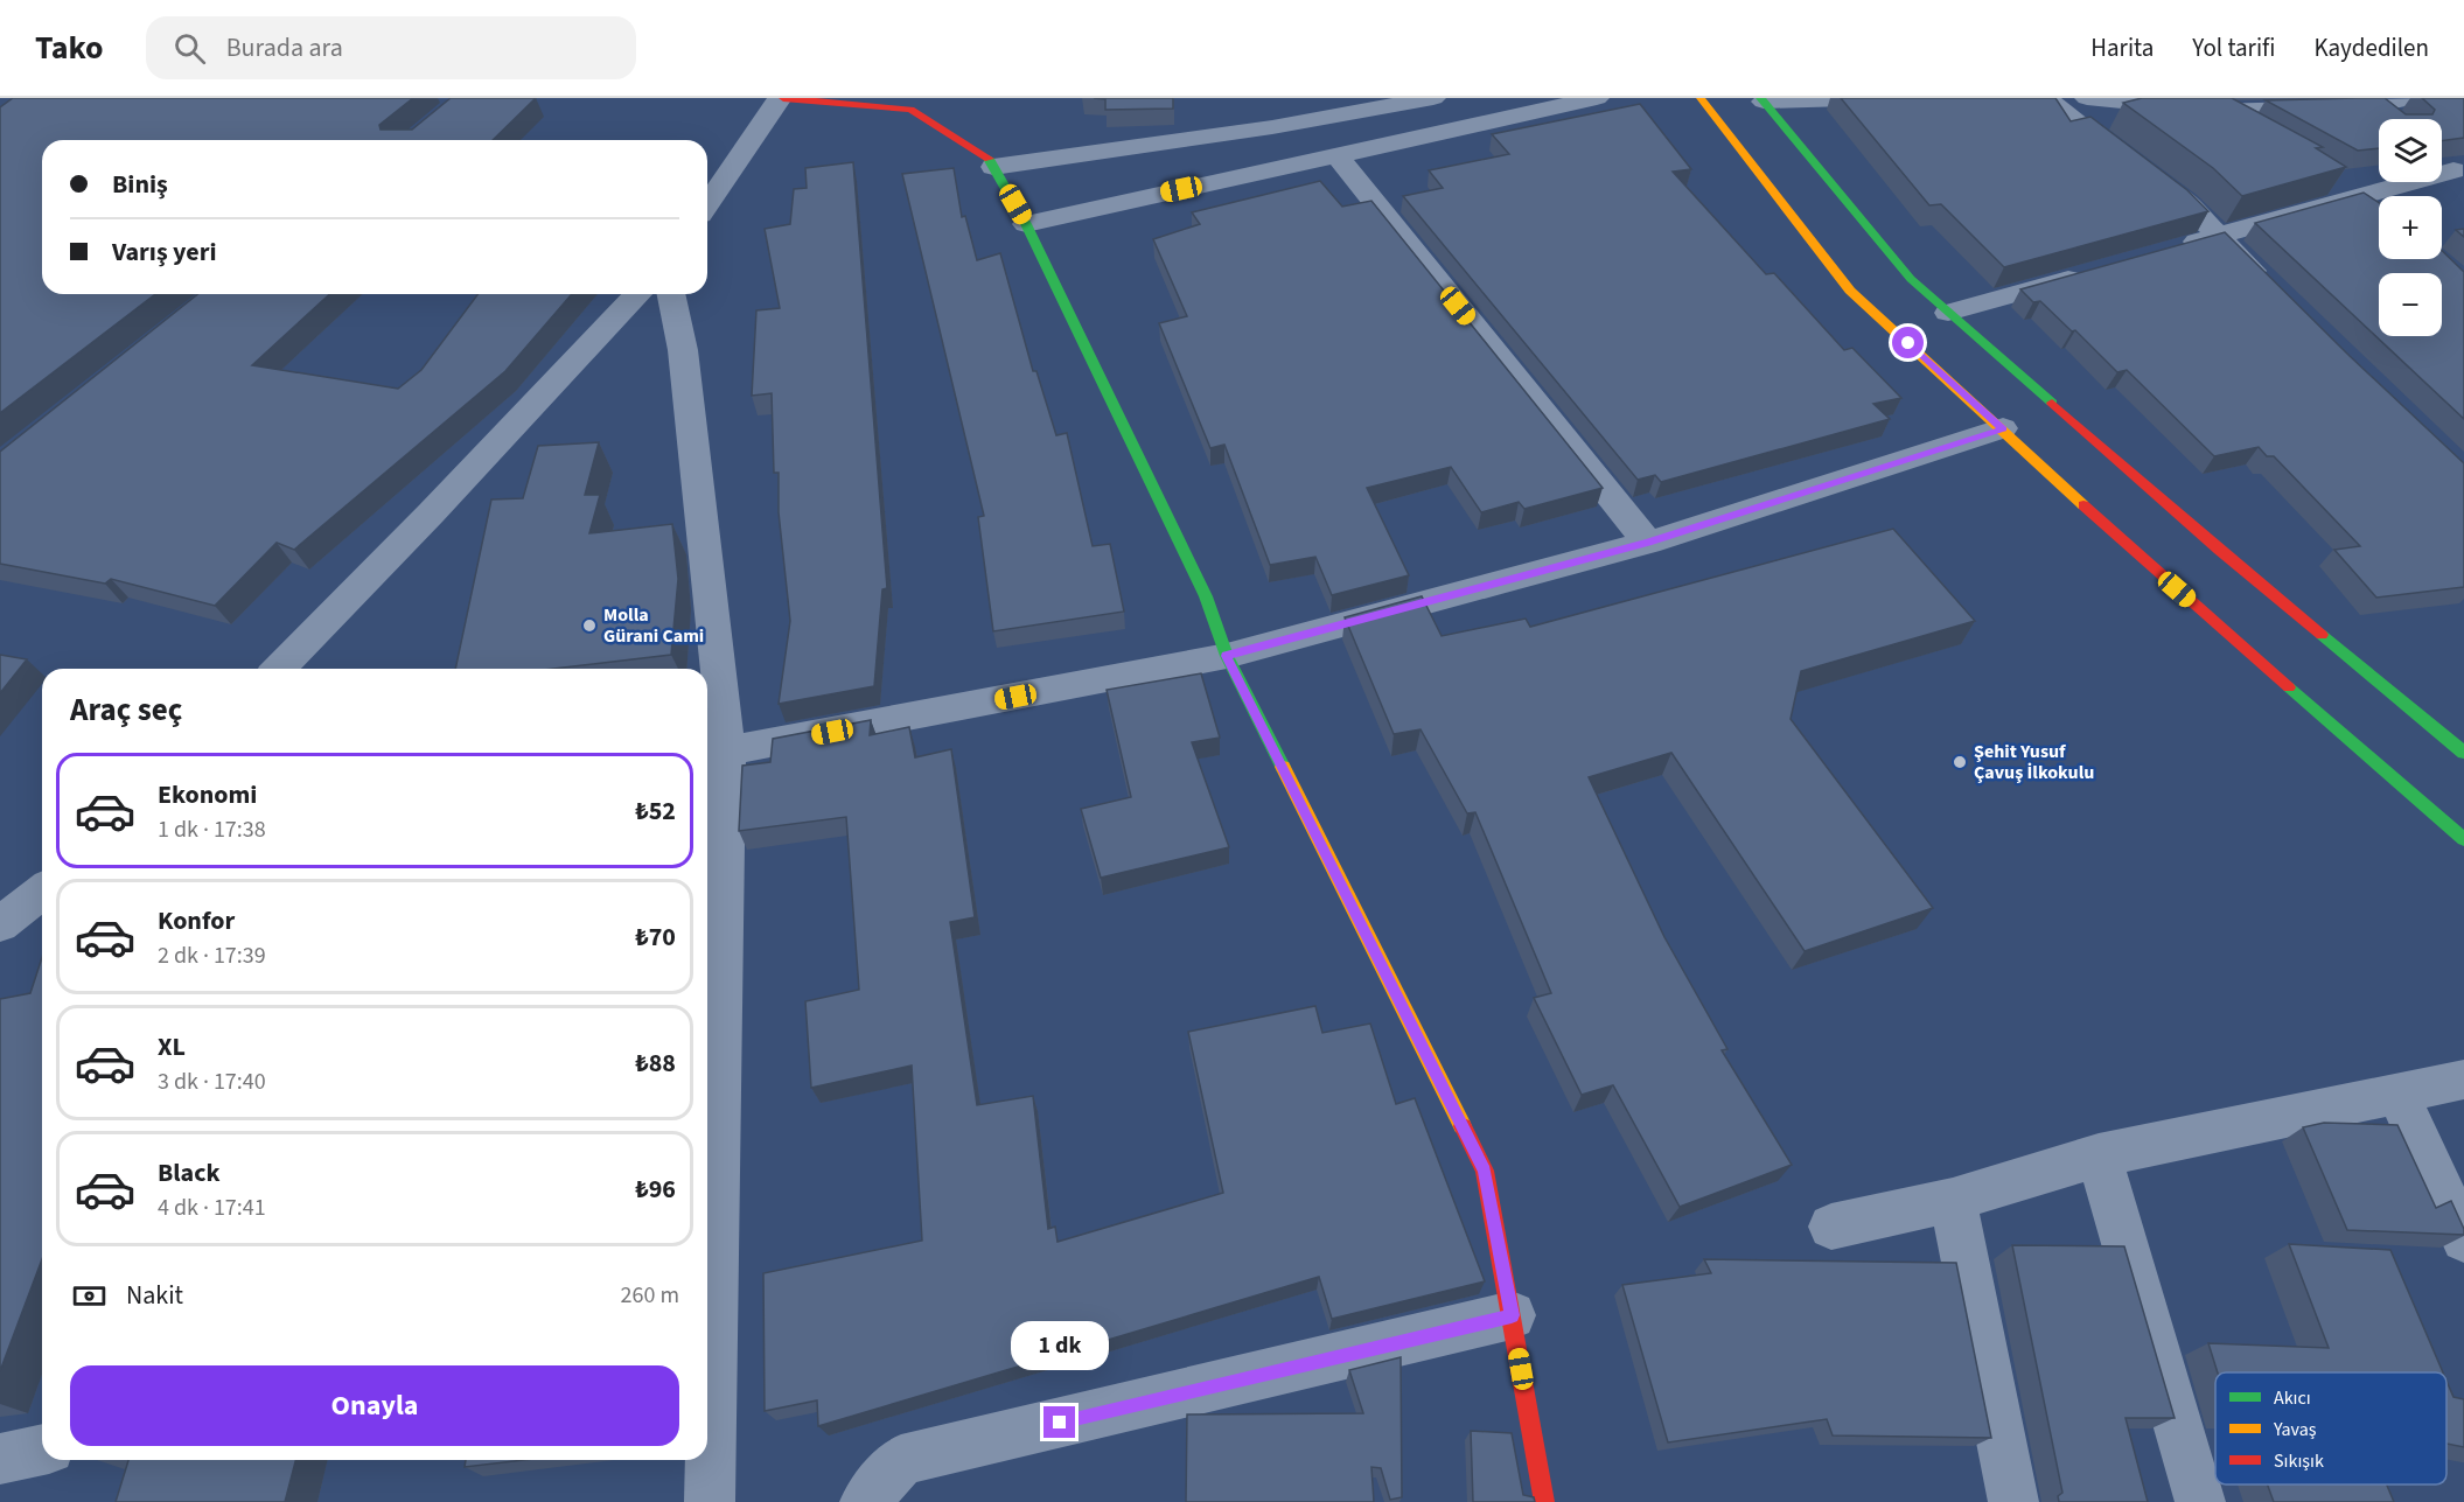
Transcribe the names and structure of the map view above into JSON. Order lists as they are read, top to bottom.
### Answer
{
  "places": ["Molla Gürani Cami", "Şehit Yusuf Çavuş İlkokulu"],
  "legend": ["Akıcı", "Yavaş", "Sıkışık"],
  "page": {
    "header": "Tako",
    "search": "Burada ara",
    "nav": ["Harita", "Yol tarifi", "Kaydedilen"],
    "map_buttons": ["+", "−"],
    "banner": ["Biniş", "Varış yeri"],
    "heading": "Araç seç",
    "list": [
      {
        "name": "Ekonomi",
        "note": "1 dk · 17:38",
        "value": "₺52"
      },
      {
        "name": "Konfor",
        "note": "2 dk · 17:39",
        "value": "₺70"
      },
      {
        "name": "XL",
        "note": "3 dk · 17:40",
        "value": "₺88"
      },
      {
        "name": "Black",
        "note": "4 dk · 17:41",
        "value": "₺96"
      }
    ],
    "pay": ["Nakit", "260 m"],
    "bubble": "1 dk",
    "buttons": "Onayla"
  }
}
